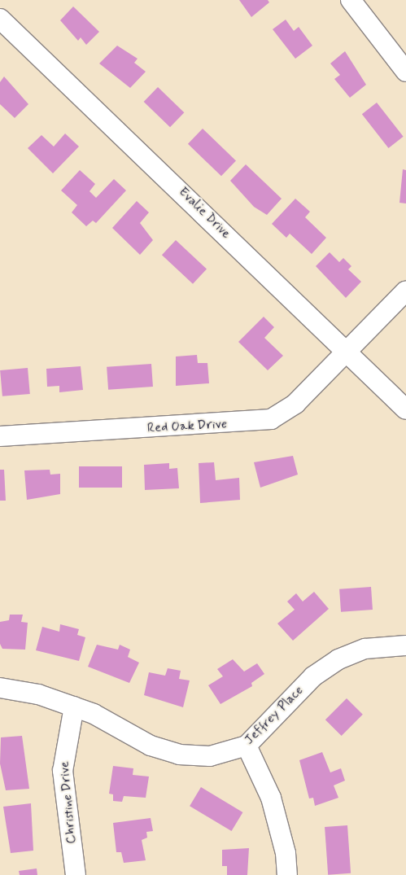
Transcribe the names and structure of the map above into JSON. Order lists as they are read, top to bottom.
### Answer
{
  "streets": {
    "street": [
      "Evalie Drive",
      "Red Oak Drive",
      "Jeffrey Place",
      "Christine Drive"
    ]
  },
  "crossings": [
    ["Evalie Drive", "Red Oak Drive"],
    ["Jeffrey Place", "Christine Drive"]
  ]
}
